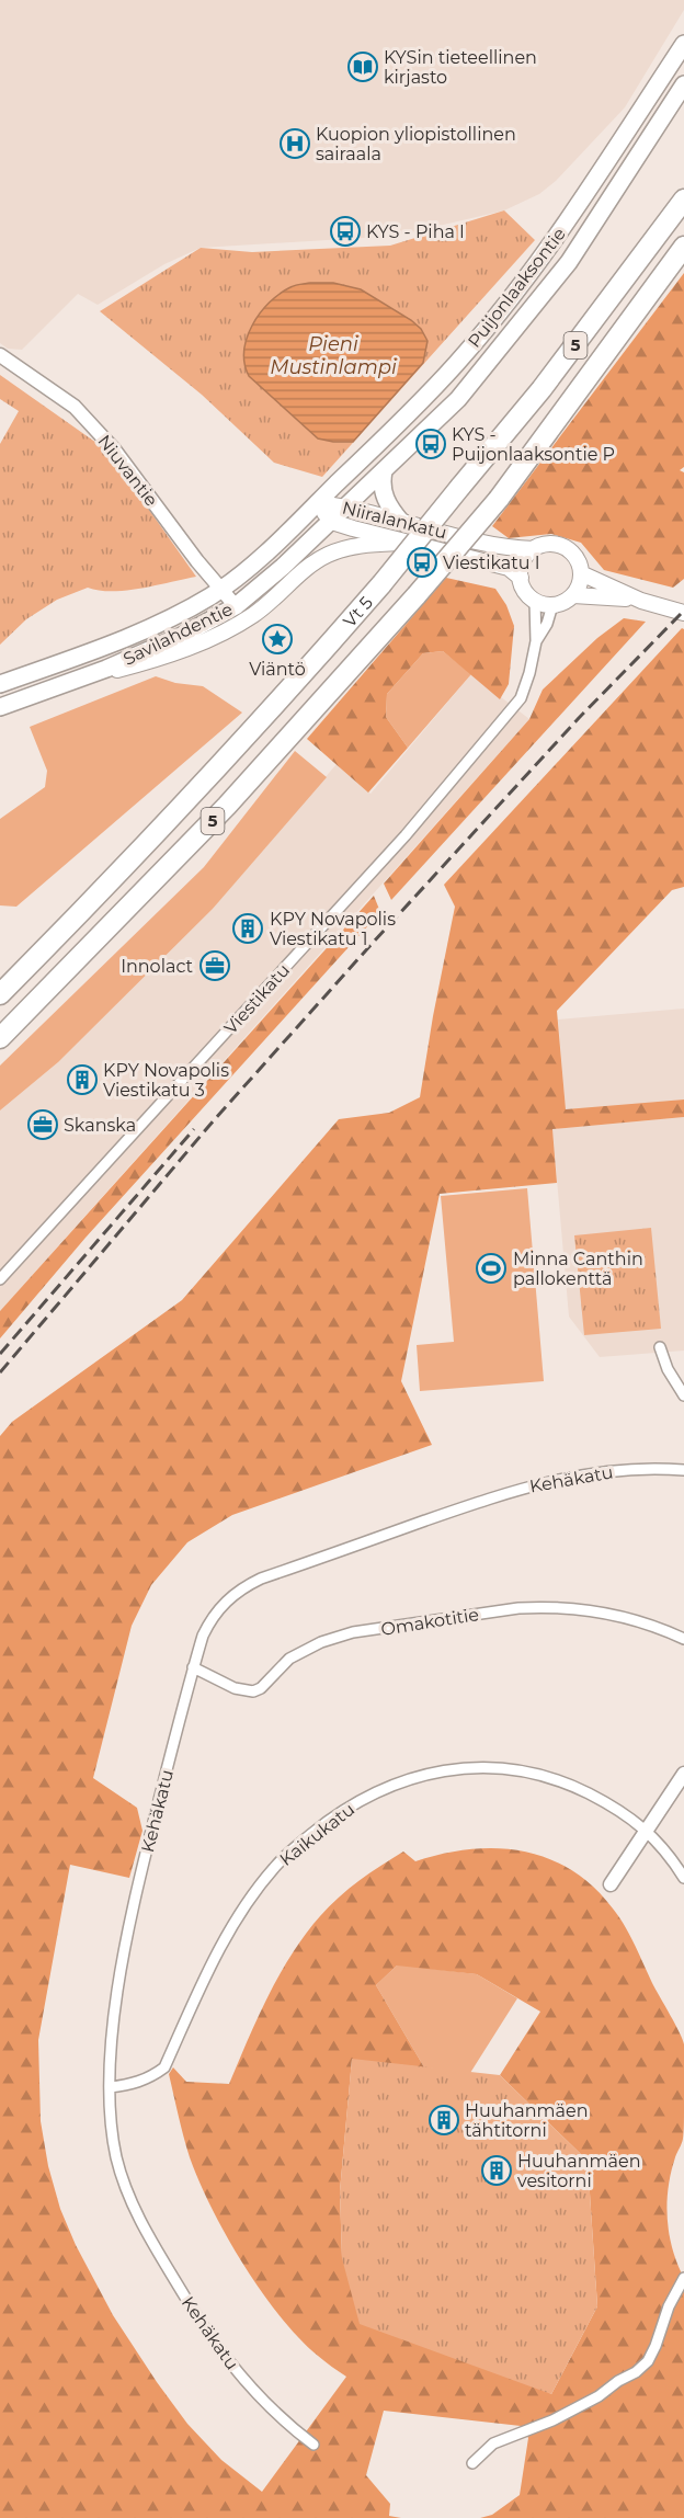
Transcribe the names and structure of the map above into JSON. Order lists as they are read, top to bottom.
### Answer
{
  "streets": {
    "highway": ["5", "Vt 5"],
    "main road": ["Puijonlaaksontie", "Niiralankatu", "Savilahdentie"],
    "street": [
      "Niuvantie",
      "Viestikatu",
      "Kehäkatu",
      "Omakotitie",
      "Kaikukatu"
    ]
  },
  "crossings": [
    ["Puijonlaaksontie", "Niiralankatu"],
    ["Puijonlaaksontie", "Savilahdentie"],
    ["Niuvantie", "Savilahdentie"],
    ["Niiralankatu", "Savilahdentie"],
    ["Niiralankatu", "Viestikatu"],
    ["Kehäkatu", "Omakotitie"],
    ["Kehäkatu", "Kaikukatu"]
  ],
  "water": ["Pieni Mustinlampi"],
  "places": {
    "library": ["KYSin tieteellinen kirjasto"],
    "hospital": ["Kuopion yliopistollinen sairaala"],
    "bus stop": ["KYS - Piha I", "KYS - Puijonlaaksontie P", "Viestikatu I"],
    "place": ["Viäntö"],
    "building": [
      "KPY Novapolis Viestikatu 1",
      "KPY Novapolis Viestikatu 3",
      "Huuhanmäen tähtitorni",
      "Huuhanmäen vesitorni"
    ],
    "office": ["Innolact", "Skanska"],
    "sports": ["Minna Canthin pallokenttä"]
  }
}
